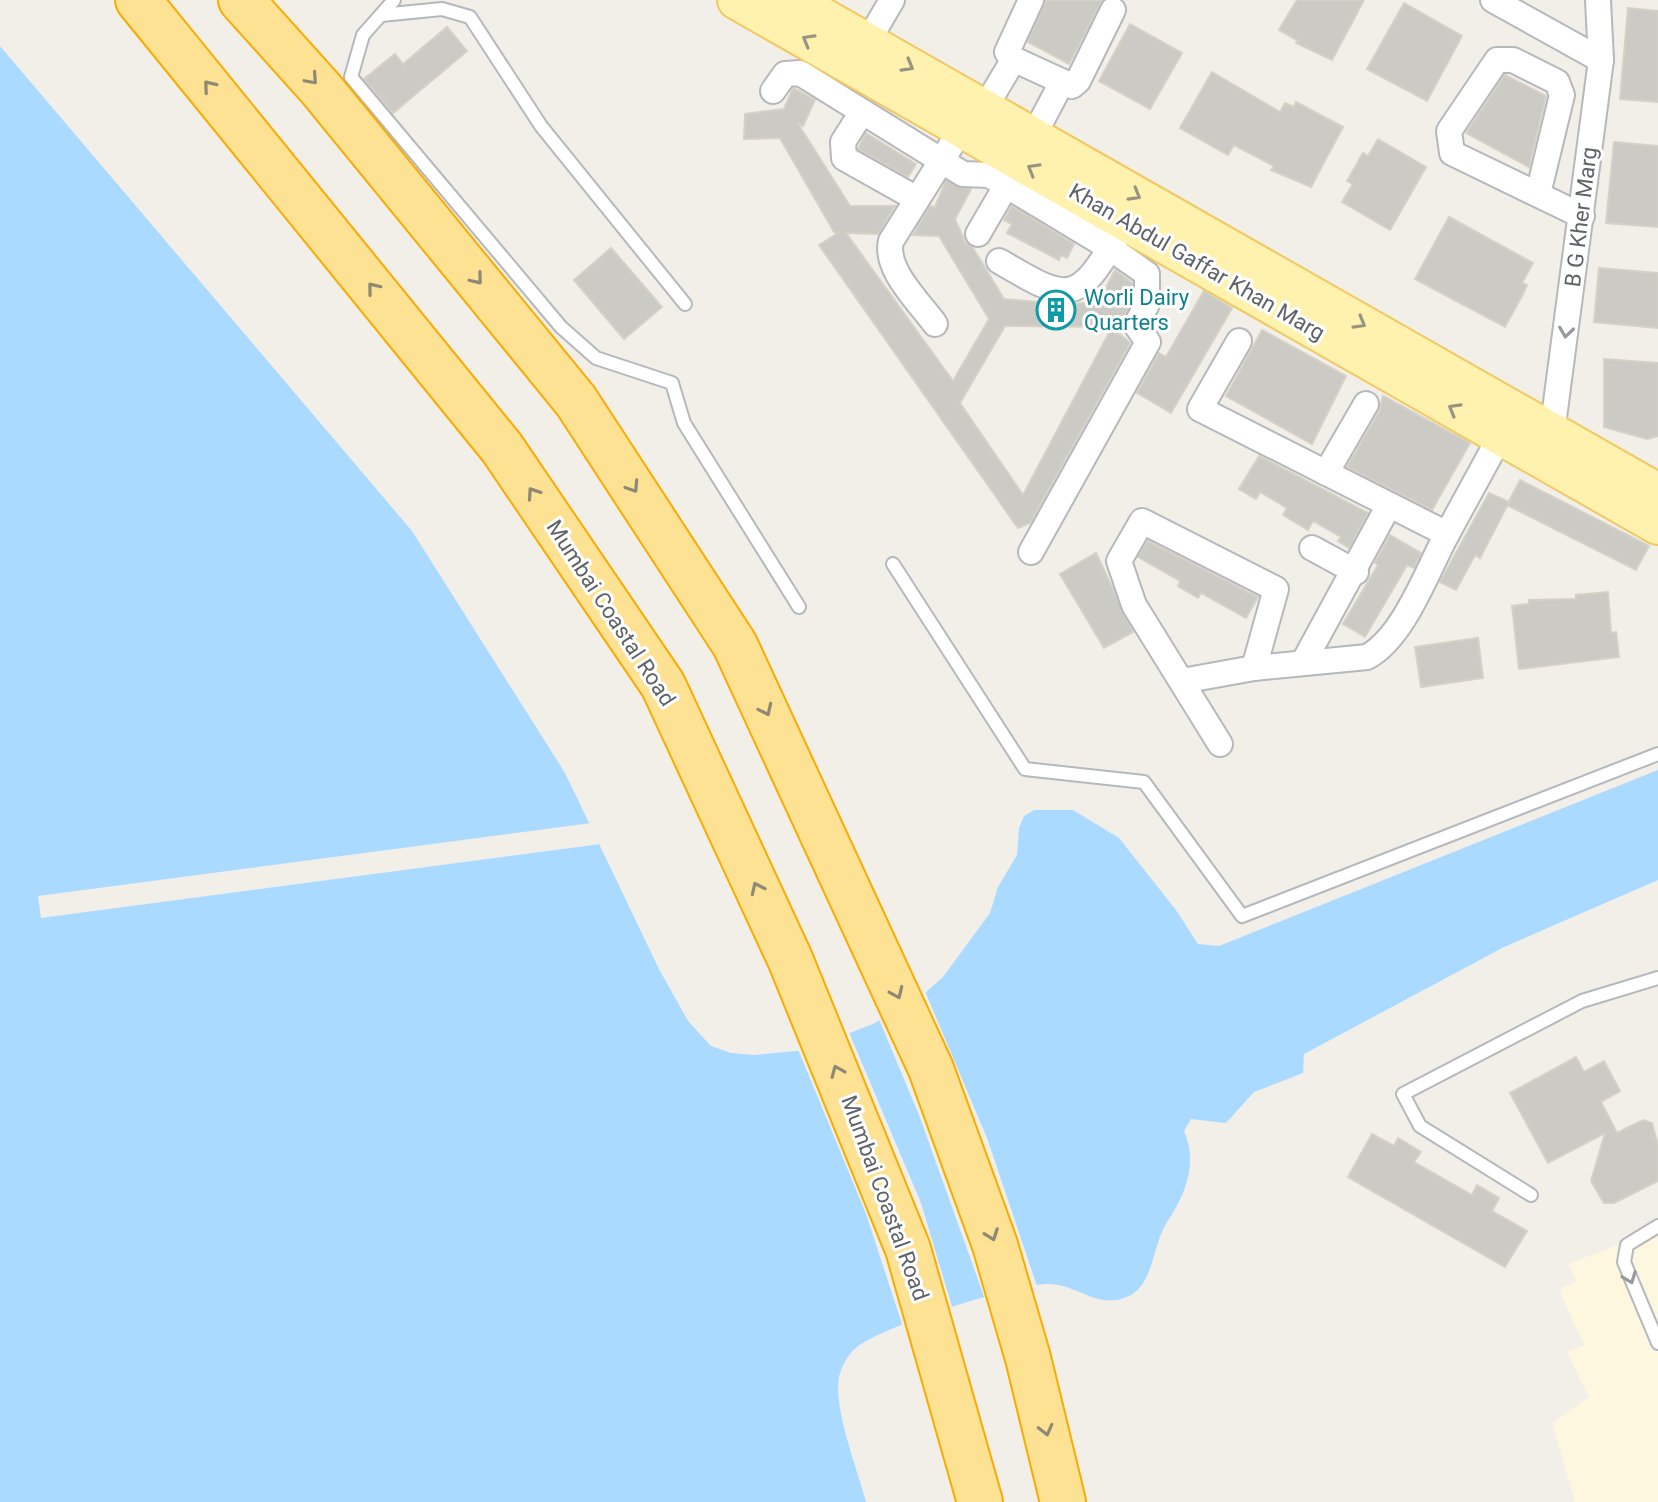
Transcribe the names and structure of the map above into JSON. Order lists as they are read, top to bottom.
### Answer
{
  "streets": {
    "highway": ["Mumbai Coastal Road"],
    "main road": ["Khan Abdul Gaffar Khan Marg"],
    "street": ["B G Kher Marg"]
  },
  "crossings": [
    ["B G Kher Marg", "Khan Abdul Gaffar Khan Marg"]
  ],
  "one_way": ["B G Kher Marg"],
  "places": {
    "building": ["Worli Dairy Quarters"]
  }
}
